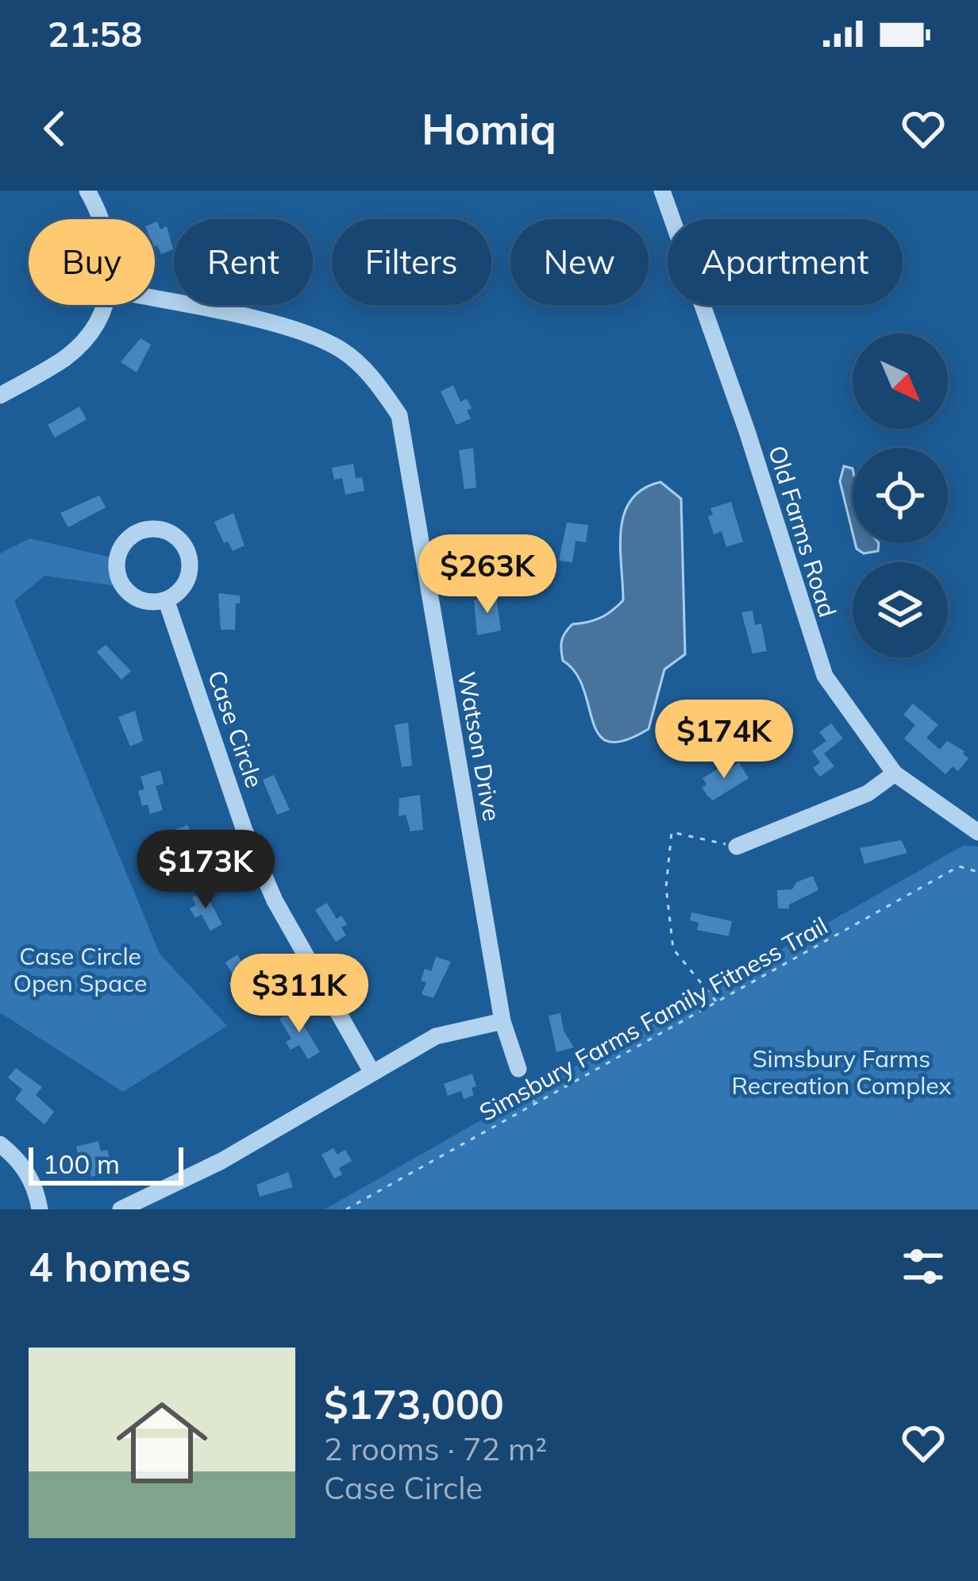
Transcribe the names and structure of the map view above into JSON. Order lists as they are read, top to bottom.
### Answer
{
  "streets": {
    "street": ["Old Farms Road", "Case Circle", "Watson Drive"],
    "path": ["Simsbury Farms Family Fitness Trail"]
  },
  "parks": ["Case Circle Open Space", "Simsbury Farms Recreation Complex"],
  "scale_bar": "100 m",
  "north": "bottom right",
  "page": {
    "status": "21:58",
    "header": "Homiq",
    "chip": [
      "Buy",
      "Rent",
      "Filters",
      "New",
      "Apartment"
    ],
    "price": [
      "$263K",
      "$174K",
      "$173K",
      "$311K"
    ],
    "scale": "100 m",
    "heading": "4 homes",
    "list": [
      {
        "name": "$173,000",
        "note": "2 rooms · 72 m² · Case Circle"
      }
    ]
  }
}
